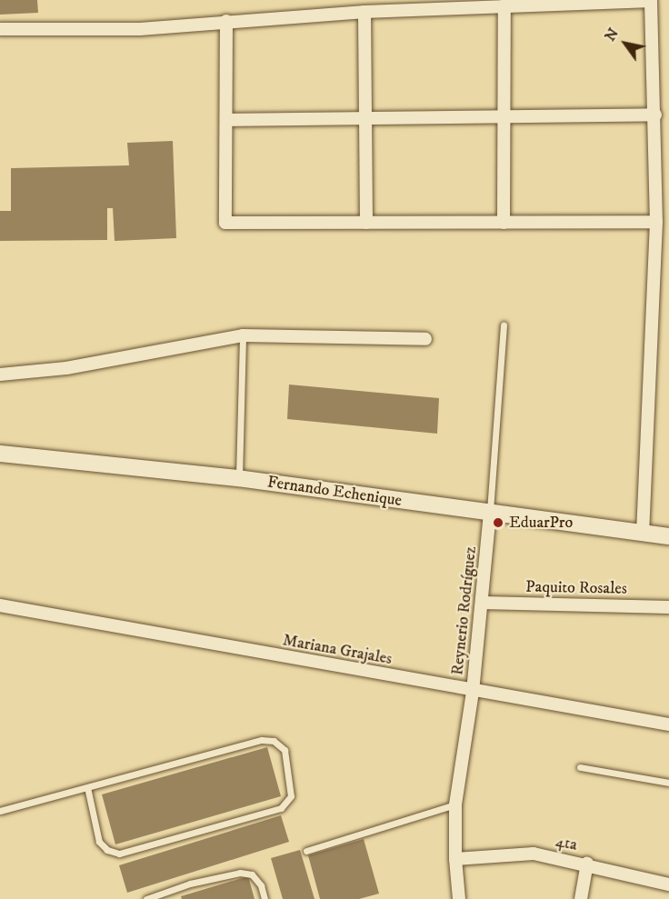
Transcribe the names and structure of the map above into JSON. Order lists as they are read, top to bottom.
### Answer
{
  "streets": {
    "street": [
      "Fernando Echenique",
      "Paquito Rosales",
      "Reynerio Rodríguez",
      "Mariana Grajales",
      "4ta"
    ]
  },
  "crossings": [
    ["Fernando Echenique", "Reynerio Rodríguez"],
    ["Paquito Rosales", "Reynerio Rodríguez"],
    ["Reynerio Rodríguez", "Mariana Grajales"],
    ["Reynerio Rodríguez", "4ta"]
  ],
  "places": ["EduarPro"],
  "north": "top left"
}
